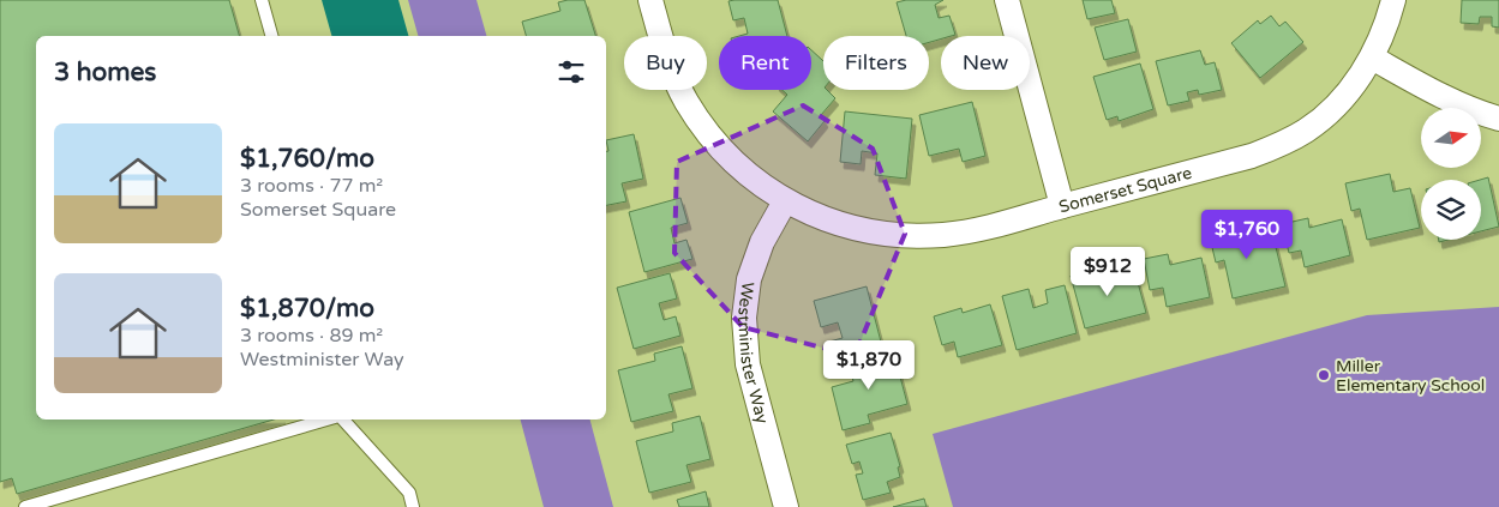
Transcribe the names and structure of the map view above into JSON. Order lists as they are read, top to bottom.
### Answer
{
  "streets": {
    "street": ["Somerset Square", "Westminister Way"]
  },
  "crossings": [
    ["Somerset Square", "Westminister Way"]
  ],
  "places": ["Miller Elementary School"],
  "north": "right",
  "page": {
    "chip": [
      "Buy",
      "Rent",
      "Filters",
      "New"
    ],
    "heading": "3 homes",
    "list": [
      {
        "name": "$1,760/mo",
        "note": "3 rooms · 77 m² · Somerset Square"
      },
      {
        "name": "$1,870/mo",
        "note": "3 rooms · 89 m² · Westminister Way"
      }
    ],
    "price": ["$1,760", "$912", "$1,870"]
  }
}
